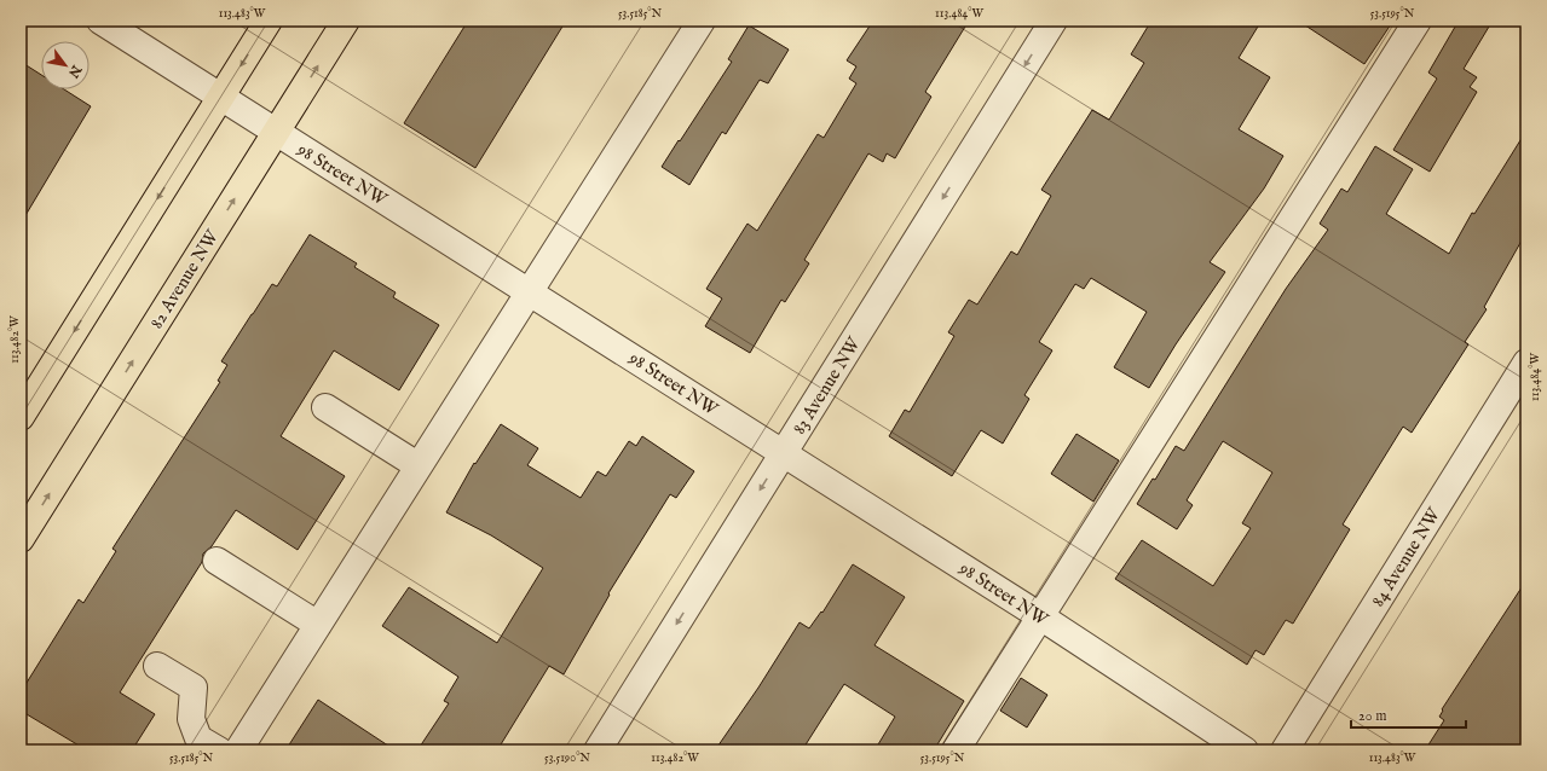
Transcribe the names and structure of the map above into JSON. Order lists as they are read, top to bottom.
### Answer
{
  "streets": {
    "main road": ["82 Avenue NW"],
    "street": ["98 Street NW", "83 Avenue NW", "84 Avenue NW"]
  },
  "crossings": [
    ["98 Street NW", "82 Avenue NW"],
    ["98 Street NW", "83 Avenue NW"]
  ],
  "one_way": ["83 Avenue NW"],
  "scale_bar": "20 m",
  "north": "bottom right",
  "coordinates": [
    "113.483°W",
    "53.5185°N",
    "113.484°W",
    "53.5195°N",
    "113.482°W",
    "53.5190°N"
  ]
}
